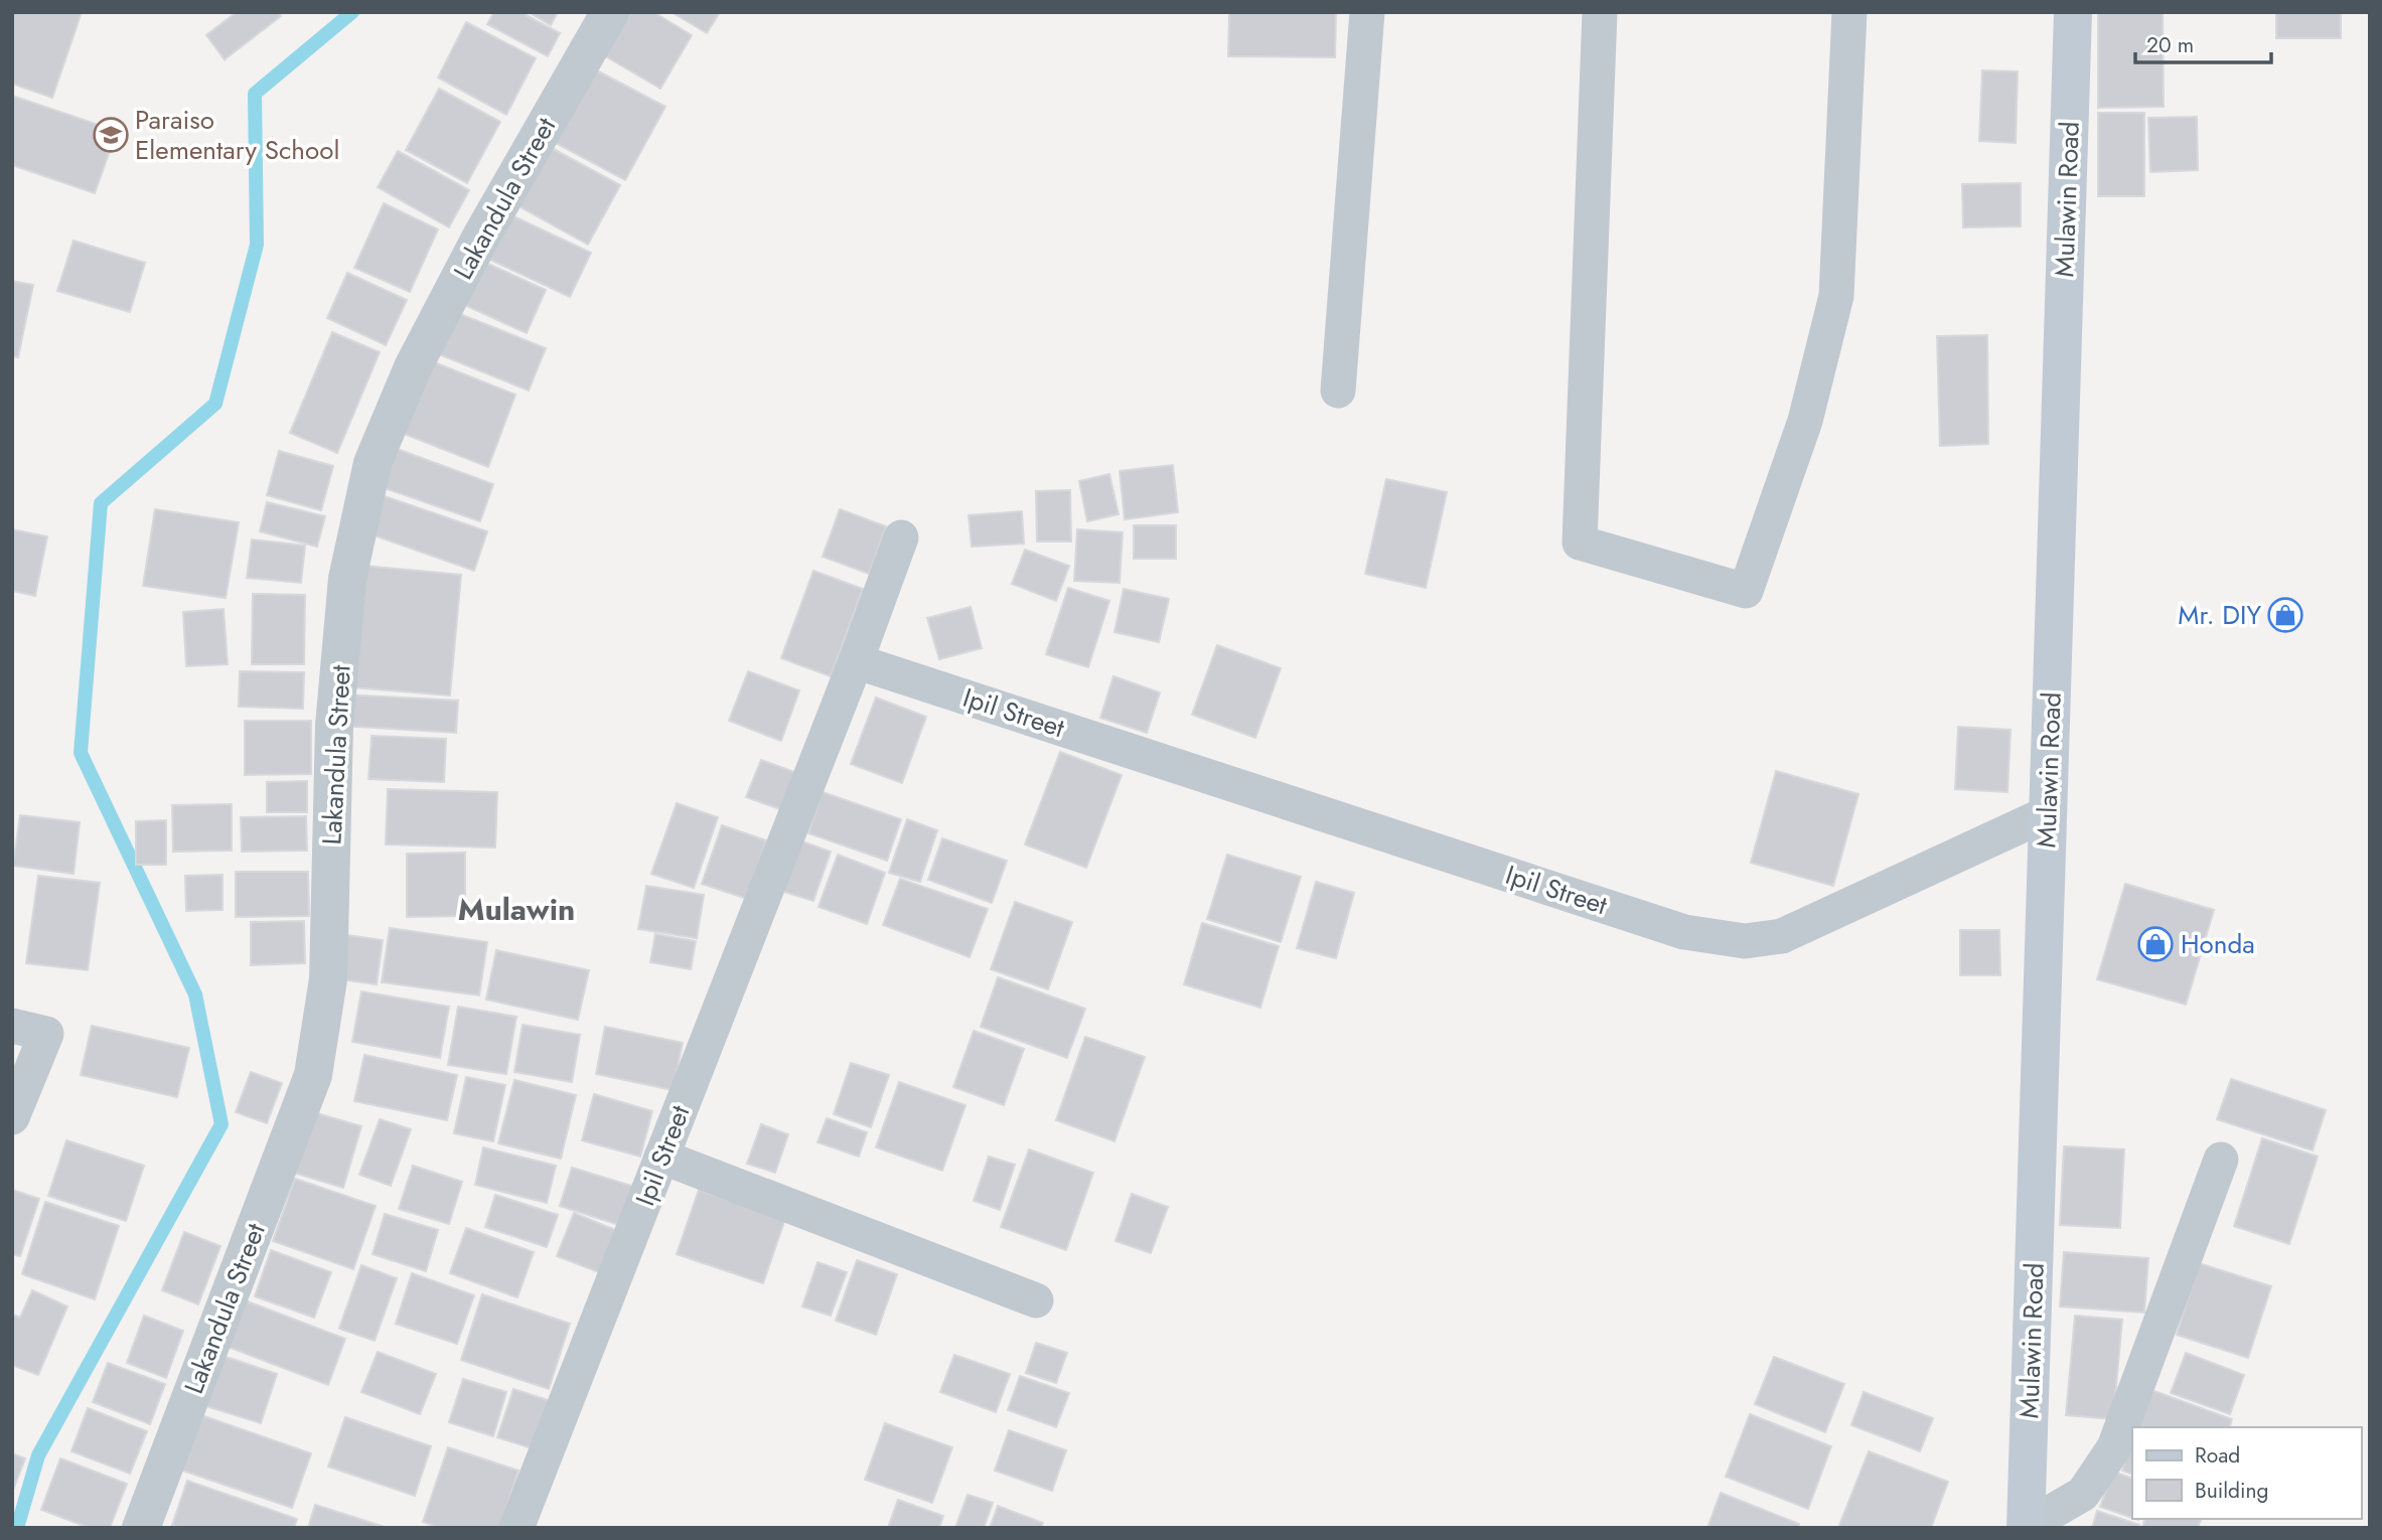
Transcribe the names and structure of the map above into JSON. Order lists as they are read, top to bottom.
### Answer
{
  "streets": {
    "main road": ["Mulawin Road"],
    "street": ["Lakandula Street", "Ipil Street"]
  },
  "crossings": [
    ["Mulawin Road", "Ipil Street"]
  ],
  "districts": ["Mulawin"],
  "places": {
    "school or university": ["Paraiso Elementary School"],
    "shop": ["Mr. DIY", "Honda"]
  },
  "legend": ["Road", "Building"],
  "scale_bar": "20 m"
}
